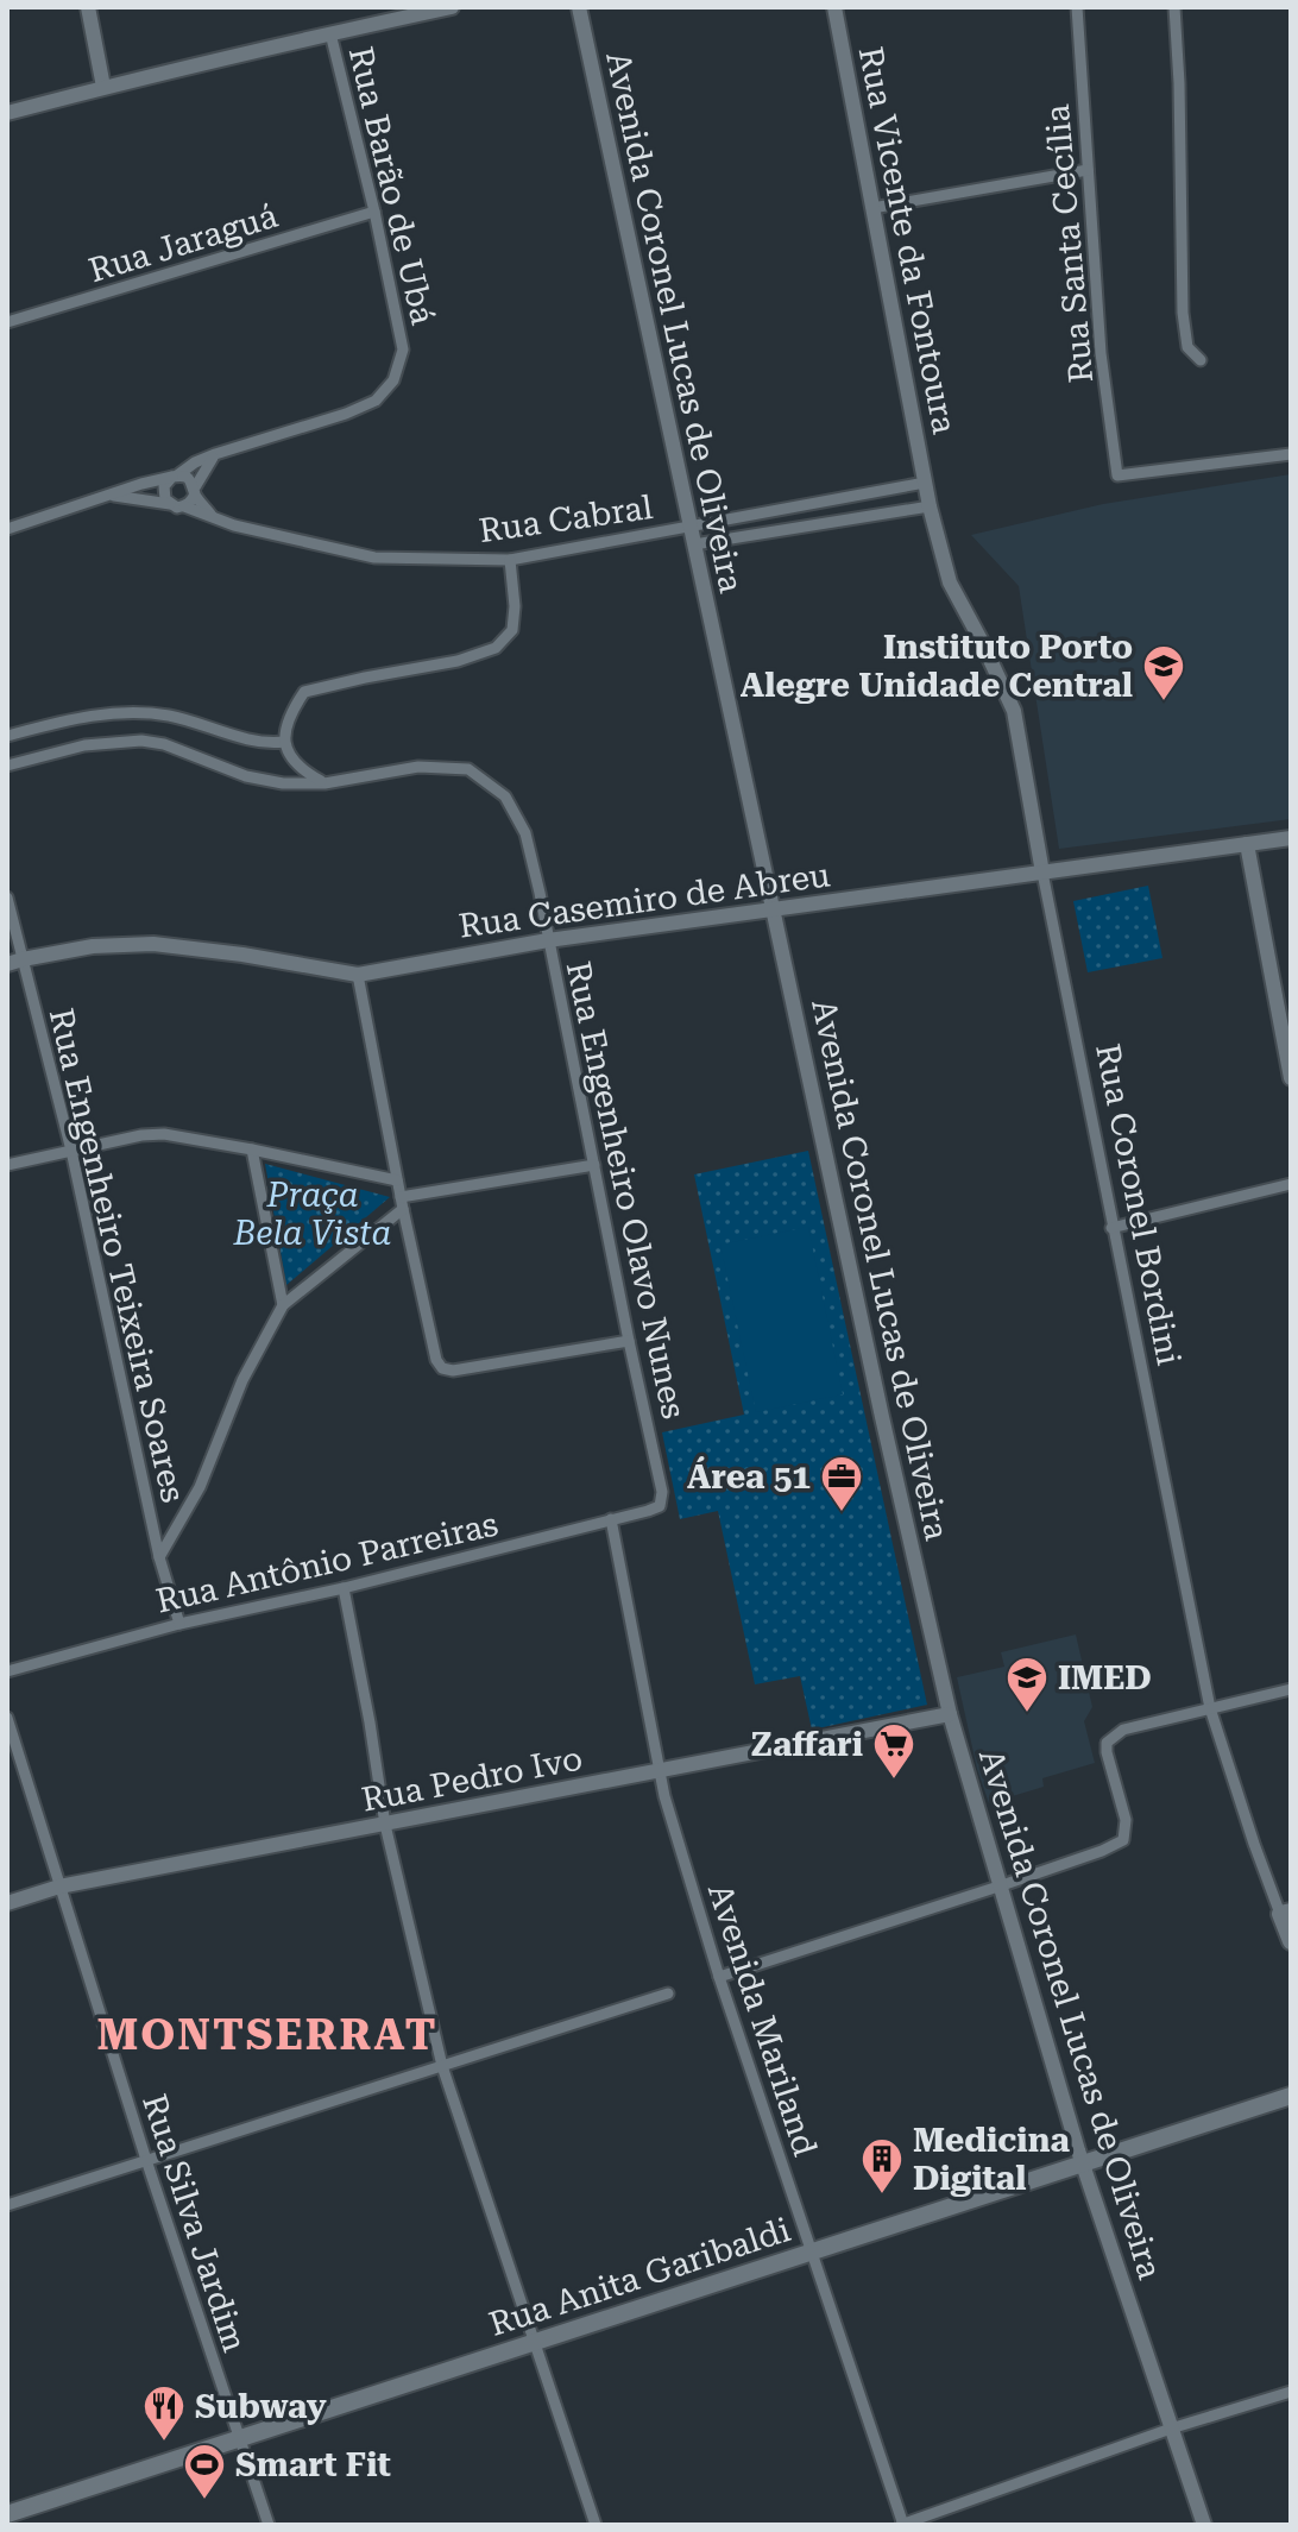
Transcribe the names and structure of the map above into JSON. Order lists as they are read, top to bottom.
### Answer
{
  "streets": {
    "main road": ["Rua Coronel Bordini", "Rua Anita Garibaldi"],
    "street": [
      "Rua Barão de Ubá",
      "Rua Vicente da Fontoura",
      "Rua Jaraguá",
      "Rua Santa Cecília",
      "Avenida Coronel Lucas de Oliveira",
      "Rua Cabral",
      "Rua Casemiro de Abreu",
      "Rua Engenheiro Olavo Nunes",
      "Rua Engenheiro Teixeira Soares",
      "Rua Antônio Parreiras",
      "Rua Pedro Ivo",
      "Avenida Mariland",
      "Rua Silva Jardim"
    ]
  },
  "crossings": [
    ["Rua Barão de Ubá", "Rua Jaraguá"],
    ["Rua Barão de Ubá", "Rua Cabral"],
    ["Rua Vicente da Fontoura", "Rua Cabral"],
    ["Rua Vicente da Fontoura", "Rua Coronel Bordini"],
    ["Avenida Coronel Lucas de Oliveira", "Rua Cabral"],
    ["Avenida Coronel Lucas de Oliveira", "Rua Casemiro de Abreu"],
    ["Avenida Coronel Lucas de Oliveira", "Rua Pedro Ivo"],
    ["Avenida Coronel Lucas de Oliveira", "Rua Anita Garibaldi"],
    ["Rua Cabral", "Rua Coronel Bordini"],
    ["Rua Casemiro de Abreu", "Rua Engenheiro Olavo Nunes"],
    ["Rua Casemiro de Abreu", "Rua Coronel Bordini"],
    ["Rua Casemiro de Abreu", "Rua Engenheiro Teixeira Soares"],
    ["Rua Engenheiro Olavo Nunes", "Rua Antônio Parreiras"],
    ["Rua Engenheiro Teixeira Soares", "Rua Antônio Parreiras"],
    ["Rua Antônio Parreiras", "Avenida Mariland"],
    ["Rua Pedro Ivo", "Avenida Mariland"],
    ["Rua Pedro Ivo", "Rua Silva Jardim"],
    ["Avenida Mariland", "Rua Anita Garibaldi"],
    ["Rua Silva Jardim", "Rua Anita Garibaldi"]
  ],
  "districts": ["MONTSERRAT"],
  "parks": ["Praça Bela Vista"],
  "places": {
    "school or university": ["Instituto Porto Alegre Unidade Central", "IMED"],
    "office": ["Área 51"],
    "supermarket": ["Zaffari"],
    "building": ["Medicina Digital"],
    "restaurant": ["Subway"],
    "sports": ["Smart Fit"]
  }
}
